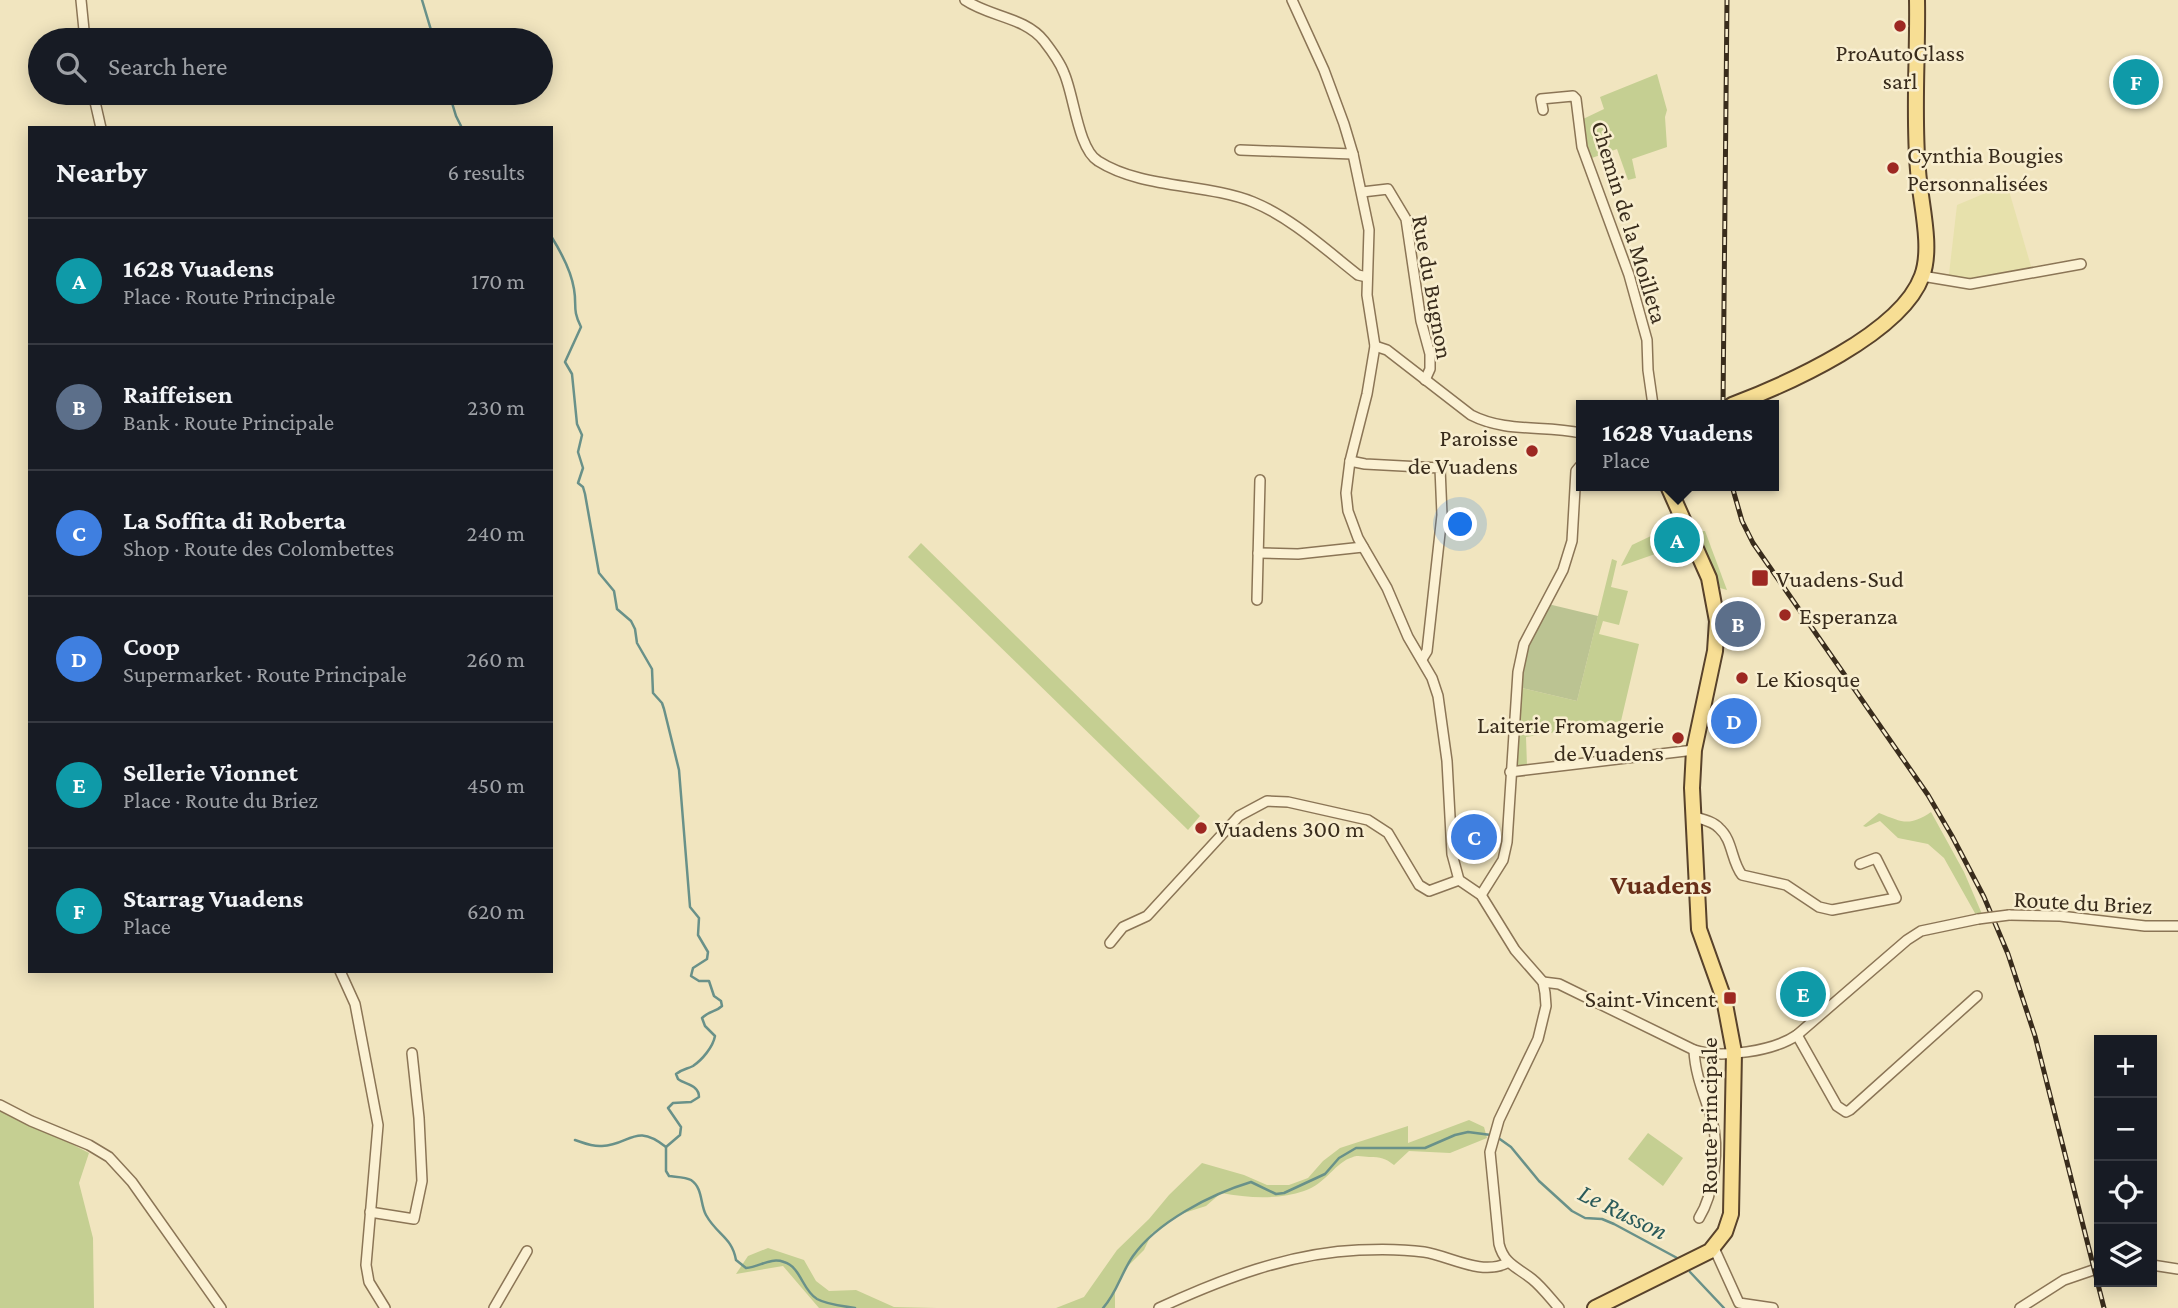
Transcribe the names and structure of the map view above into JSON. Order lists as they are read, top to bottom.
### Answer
{
  "streets": {
    "main road": ["Route Principale"],
    "street": ["Chemin de la Moilleta", "Rue du Bugnon", "Route du Briez"]
  },
  "crossings": [
    ["Route du Briez", "Route Principale"]
  ],
  "districts": ["Vuadens"],
  "water": ["Le Russon"],
  "places": {
    "other": [
      "ProAutoGlass sarl",
      "Cynthia Bougies Personnalisées",
      "Paroisse de Vuadens",
      "Esperanza",
      "Le Kiosque",
      "Laiterie Fromagerie de Vuadens",
      "Vuadens 300 m"
    ],
    "transit": ["Vuadens-Sud", "Saint-Vincent"]
  },
  "page": {
    "search": "Search here",
    "pins": [
      "F",
      "A",
      "B",
      "D",
      "C",
      "E"
    ],
    "heading": ["Nearby", "6 results"],
    "list": [
      {
        "mark": "A",
        "name": "1628 Vuadens",
        "note": "Place · Route Principale",
        "value": "170 m"
      },
      {
        "mark": "B",
        "name": "Raiffeisen",
        "note": "Bank · Route Principale",
        "value": "230 m"
      },
      {
        "mark": "C",
        "name": "La Soffita di Roberta",
        "note": "Shop · Route des Colombettes",
        "value": "240 m"
      },
      {
        "mark": "D",
        "name": "Coop",
        "note": "Supermarket · Route Principale",
        "value": "260 m"
      },
      {
        "mark": "E",
        "name": "Sellerie Vionnet",
        "note": "Place · Route du Briez",
        "value": "450 m"
      },
      {
        "mark": "F",
        "name": "Starrag Vuadens",
        "note": "Place",
        "value": "620 m"
      }
    ],
    "popup": ["1628 Vuadens", "Place"],
    "map_buttons": ["+", "−"]
  }
}
